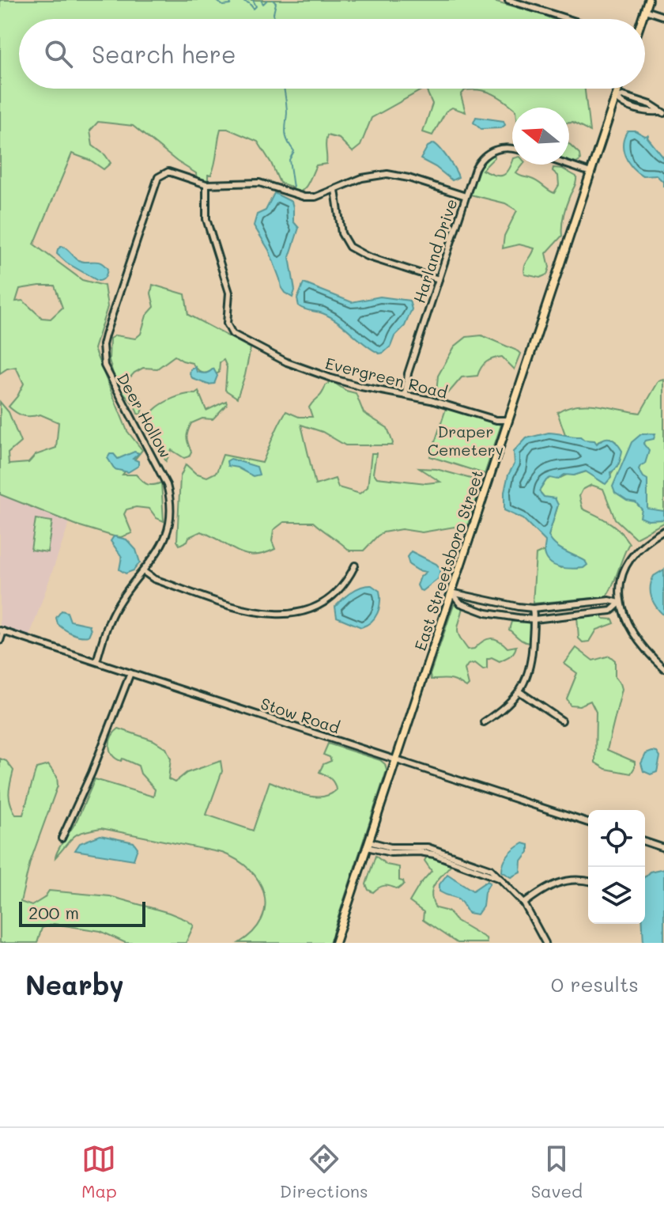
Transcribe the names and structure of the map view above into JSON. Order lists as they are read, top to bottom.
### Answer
{
  "streets": {
    "main road": ["East Streetsboro Street"],
    "street": [
      "Harland Drive",
      "Evergreen Road",
      "Deer Hollow",
      "Stow Road"
    ]
  },
  "crossings": [
    ["Harland Drive", "Evergreen Road"],
    ["Evergreen Road", "Deer Hollow"],
    ["Evergreen Road", "East Streetsboro Street"],
    ["Deer Hollow", "Stow Road"],
    ["East Streetsboro Street", "Stow Road"]
  ],
  "parks": ["Draper Cemetery"],
  "scale_bar": "200 m",
  "north": "left",
  "page": {
    "search": "Search here",
    "scale": "200 m",
    "heading": ["Nearby", "0 results"],
    "nav": ["Map", "Directions", "Saved"]
  }
}
